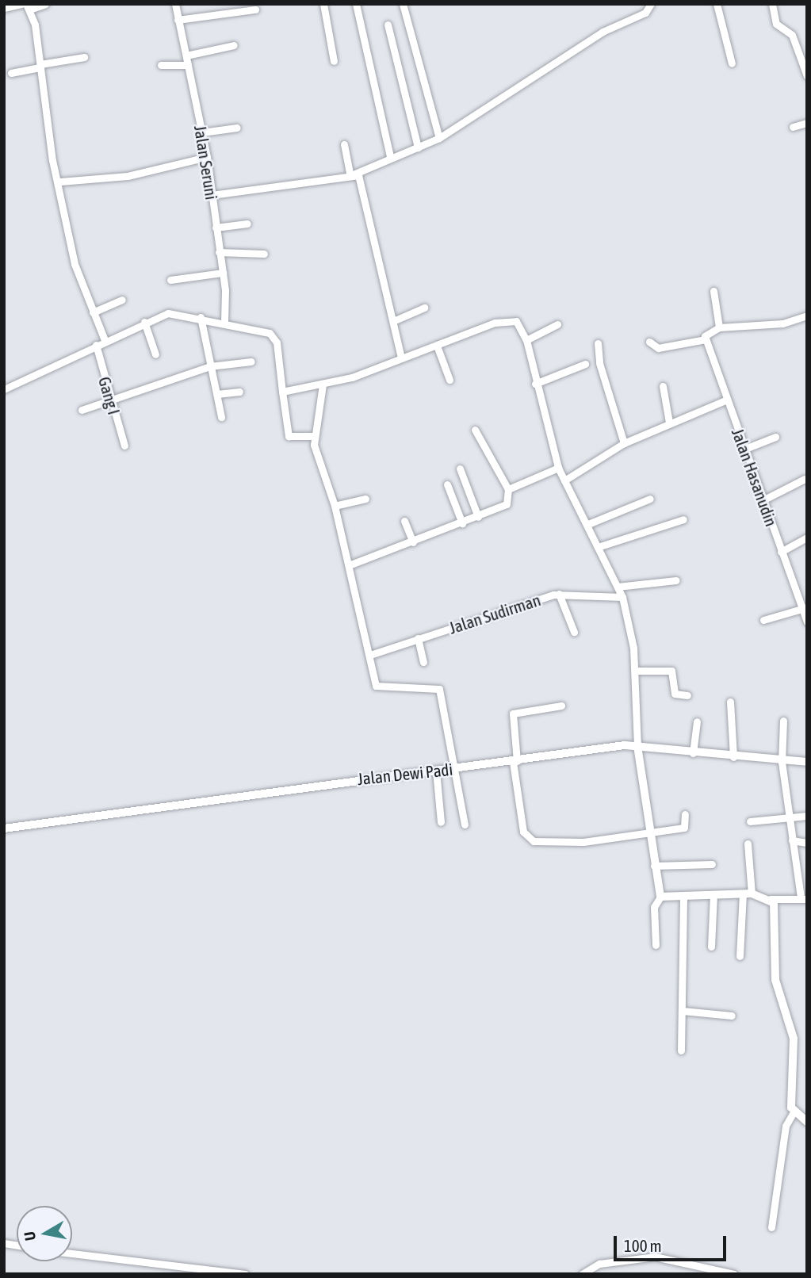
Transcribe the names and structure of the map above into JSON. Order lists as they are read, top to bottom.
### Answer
{
  "streets": {
    "street": [
      "Jalan Seruni",
      "Gang I",
      "Jalan Hasanudin",
      "Jalan Sudirman",
      "Jalan Dewi Padi"
    ]
  },
  "scale_bar": "100 m",
  "north": "left"
}
